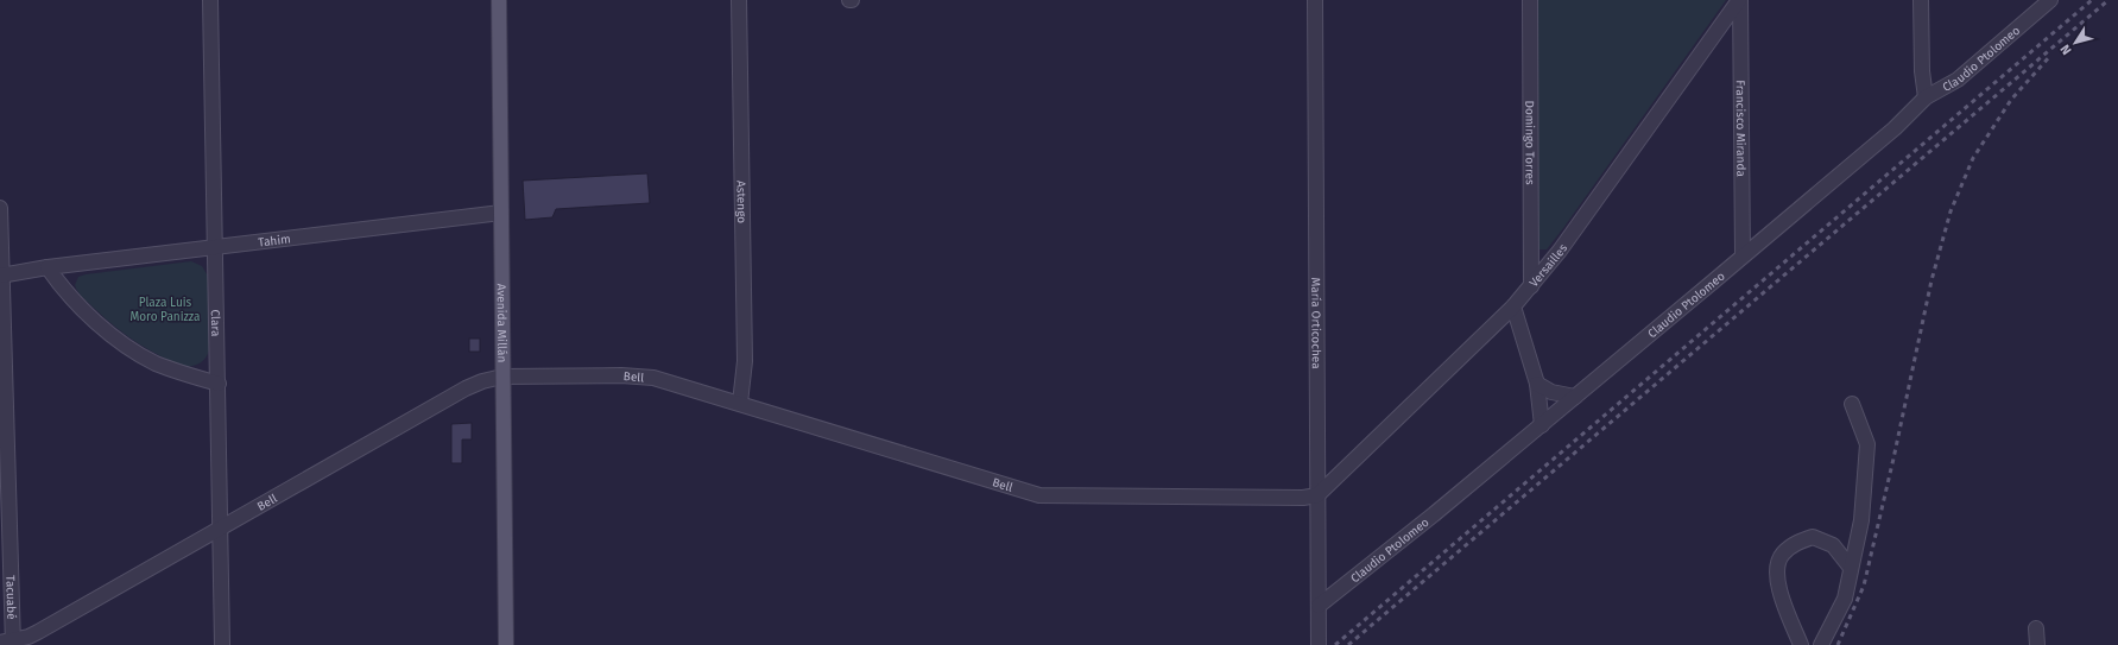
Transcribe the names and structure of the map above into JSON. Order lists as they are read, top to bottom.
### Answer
{
  "streets": {
    "main road": ["Avenida Millán"],
    "street": [
      "Claudio Ptolomeo",
      "Francisco Miranda",
      "Domingo Torres",
      "Astengo",
      "Tahim",
      "Versailles",
      "Clara",
      "María Orticochea",
      "Bell",
      "Tacuabé"
    ]
  },
  "crossings": [
    ["Claudio Ptolomeo", "Francisco Miranda"],
    ["Claudio Ptolomeo", "María Orticochea"],
    ["Francisco Miranda", "Versailles"],
    ["Domingo Torres", "Versailles"],
    ["Astengo", "Bell"],
    ["Tahim", "Clara"],
    ["Tahim", "Avenida Millán"],
    ["Tahim", "Tacuabé"],
    ["Versailles", "María Orticochea"],
    ["Versailles", "Bell"],
    ["Clara", "Bell"],
    ["Avenida Millán", "Bell"],
    ["María Orticochea", "Bell"],
    ["Bell", "Tacuabé"]
  ],
  "parks": ["Plaza Luis Moro Panizza"],
  "north": "bottom left"
}
